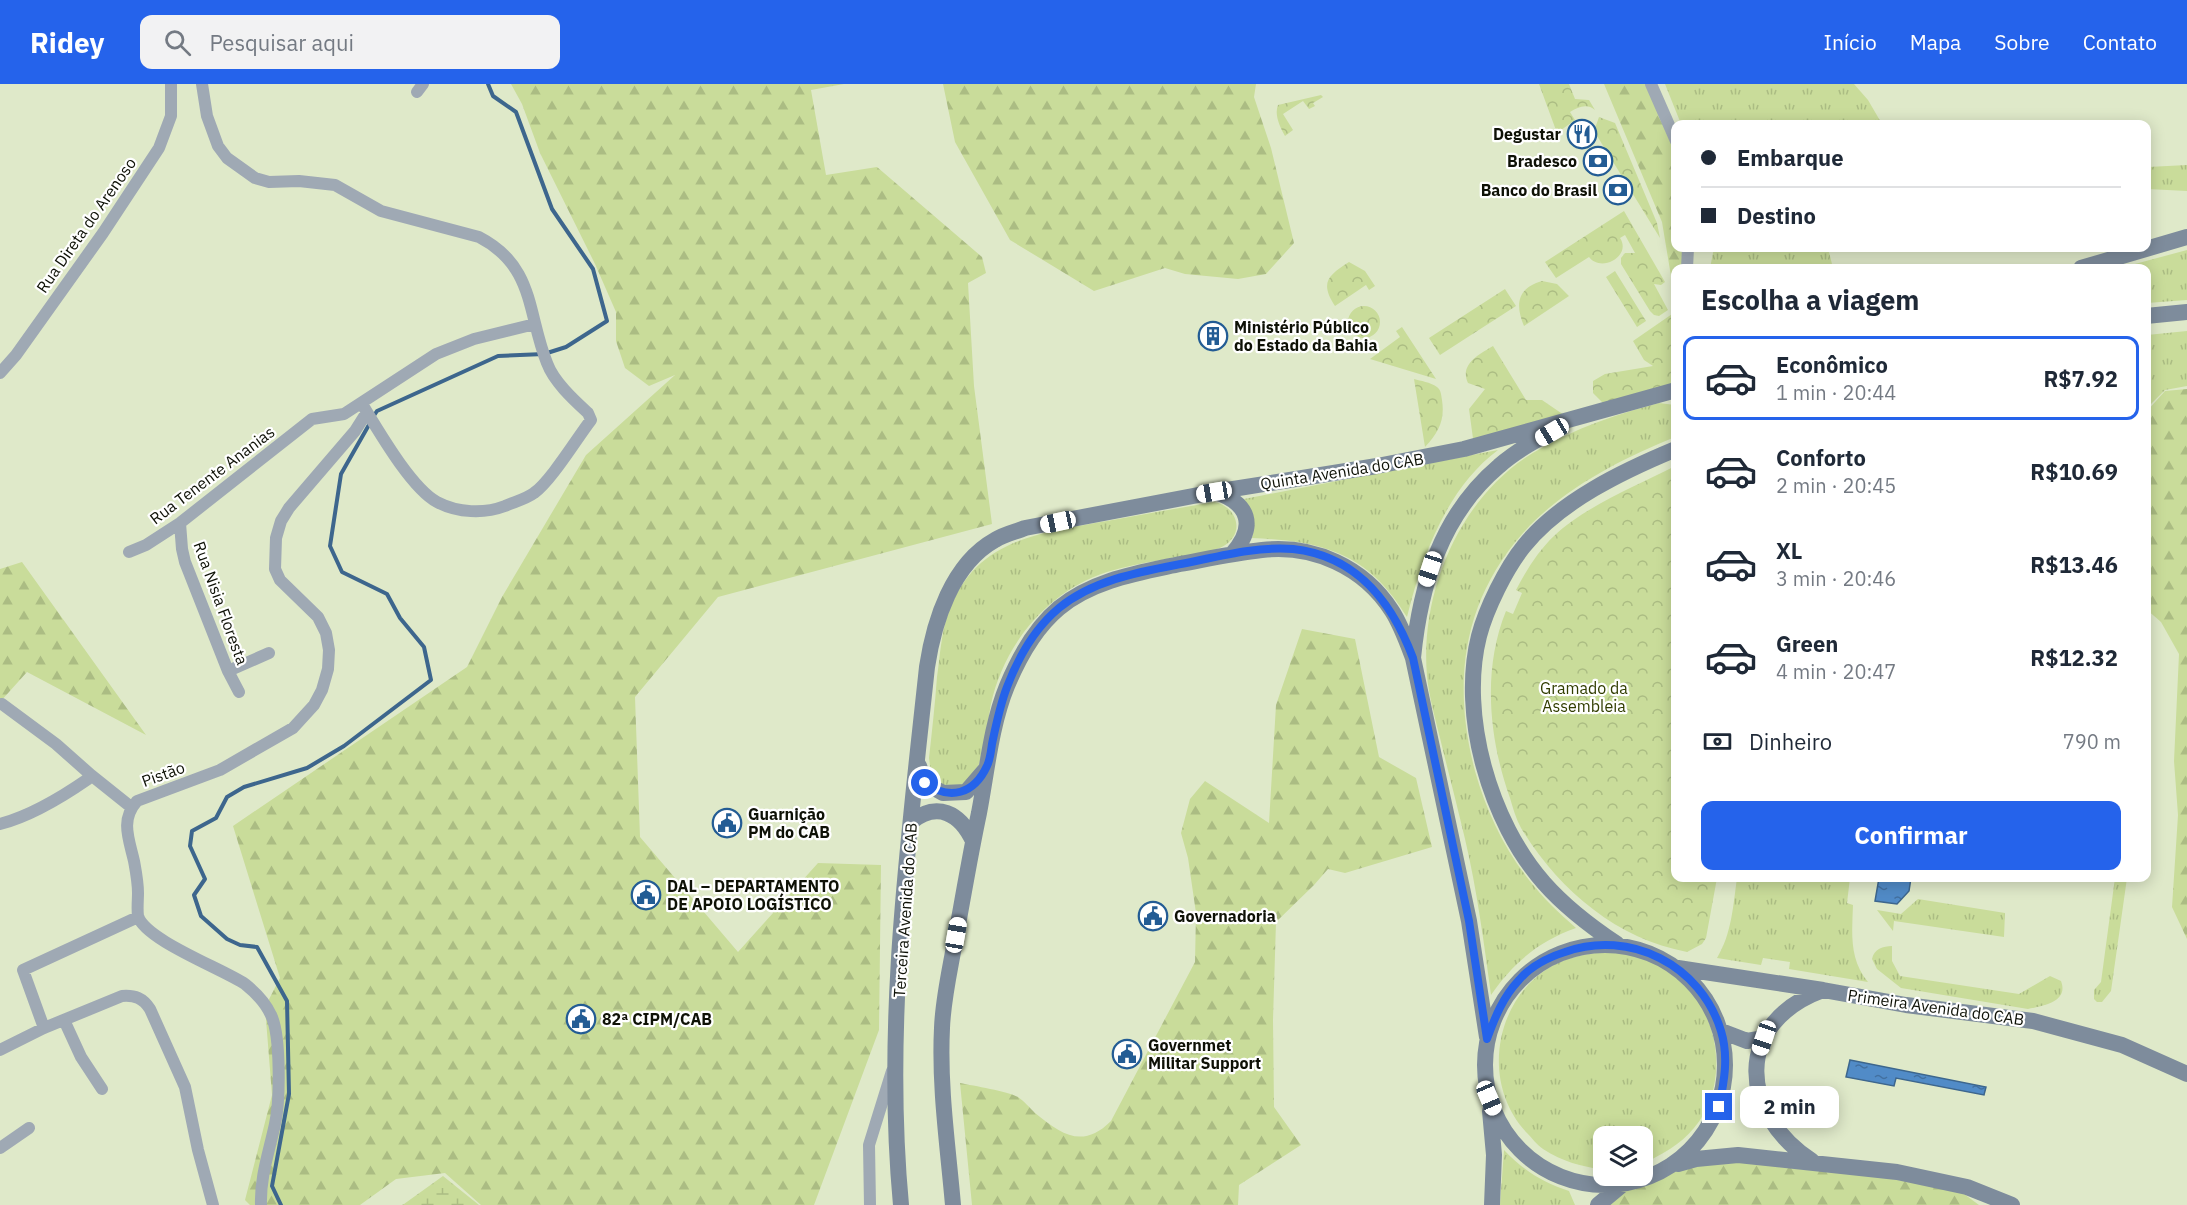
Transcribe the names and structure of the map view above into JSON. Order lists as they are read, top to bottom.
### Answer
{
  "streets": {
    "main road": ["Quinta Avenida do CAB", "Terceira Avenida do CAB", "Primeira Avenida do CAB"],
    "street": [
      "Rua Direta do Arenoso",
      "Rua Tenente Ananias",
      "Rua Nisia Floresta",
      "Pistão"
    ]
  },
  "crossings": [
    ["Quinta Avenida do CAB", "Terceira Avenida do CAB"],
    ["Rua Tenente Ananias", "Rua Nisia Floresta"],
    ["Rua Tenente Ananias", "Pistão"]
  ],
  "parks": ["Gramado da Assembleia"],
  "places": {
    "restaurant": ["Degustar"],
    "bank": ["Bradesco", "Banco do Brasil"],
    "building": ["Ministério Público do Estado da Bahia"],
    "public building": [
      "Guarnição PM do CAB",
      "DAL – DEPARTAMENTO DE APOIO LOGÍSTICO",
      "Governadoria",
      "82ª CIPM/CAB",
      "Governmet Militar Support"
    ]
  },
  "page": {
    "header": "Ridey",
    "search": "Pesquisar aqui",
    "nav": [
      "Início",
      "Mapa",
      "Sobre",
      "Contato"
    ],
    "banner": ["Embarque", "Destino"],
    "heading": "Escolha a viagem",
    "list": [
      {
        "name": "Econômico",
        "note": "1 min · 20:44",
        "value": "R$7.92"
      },
      {
        "name": "Conforto",
        "note": "2 min · 20:45",
        "value": "R$10.69"
      },
      {
        "name": "XL",
        "note": "3 min · 20:46",
        "value": "R$13.46"
      },
      {
        "name": "Green",
        "note": "4 min · 20:47",
        "value": "R$12.32"
      }
    ],
    "pay": ["Dinheiro", "790 m"],
    "buttons": "Confirmar",
    "bubble": "2 min"
  }
}
